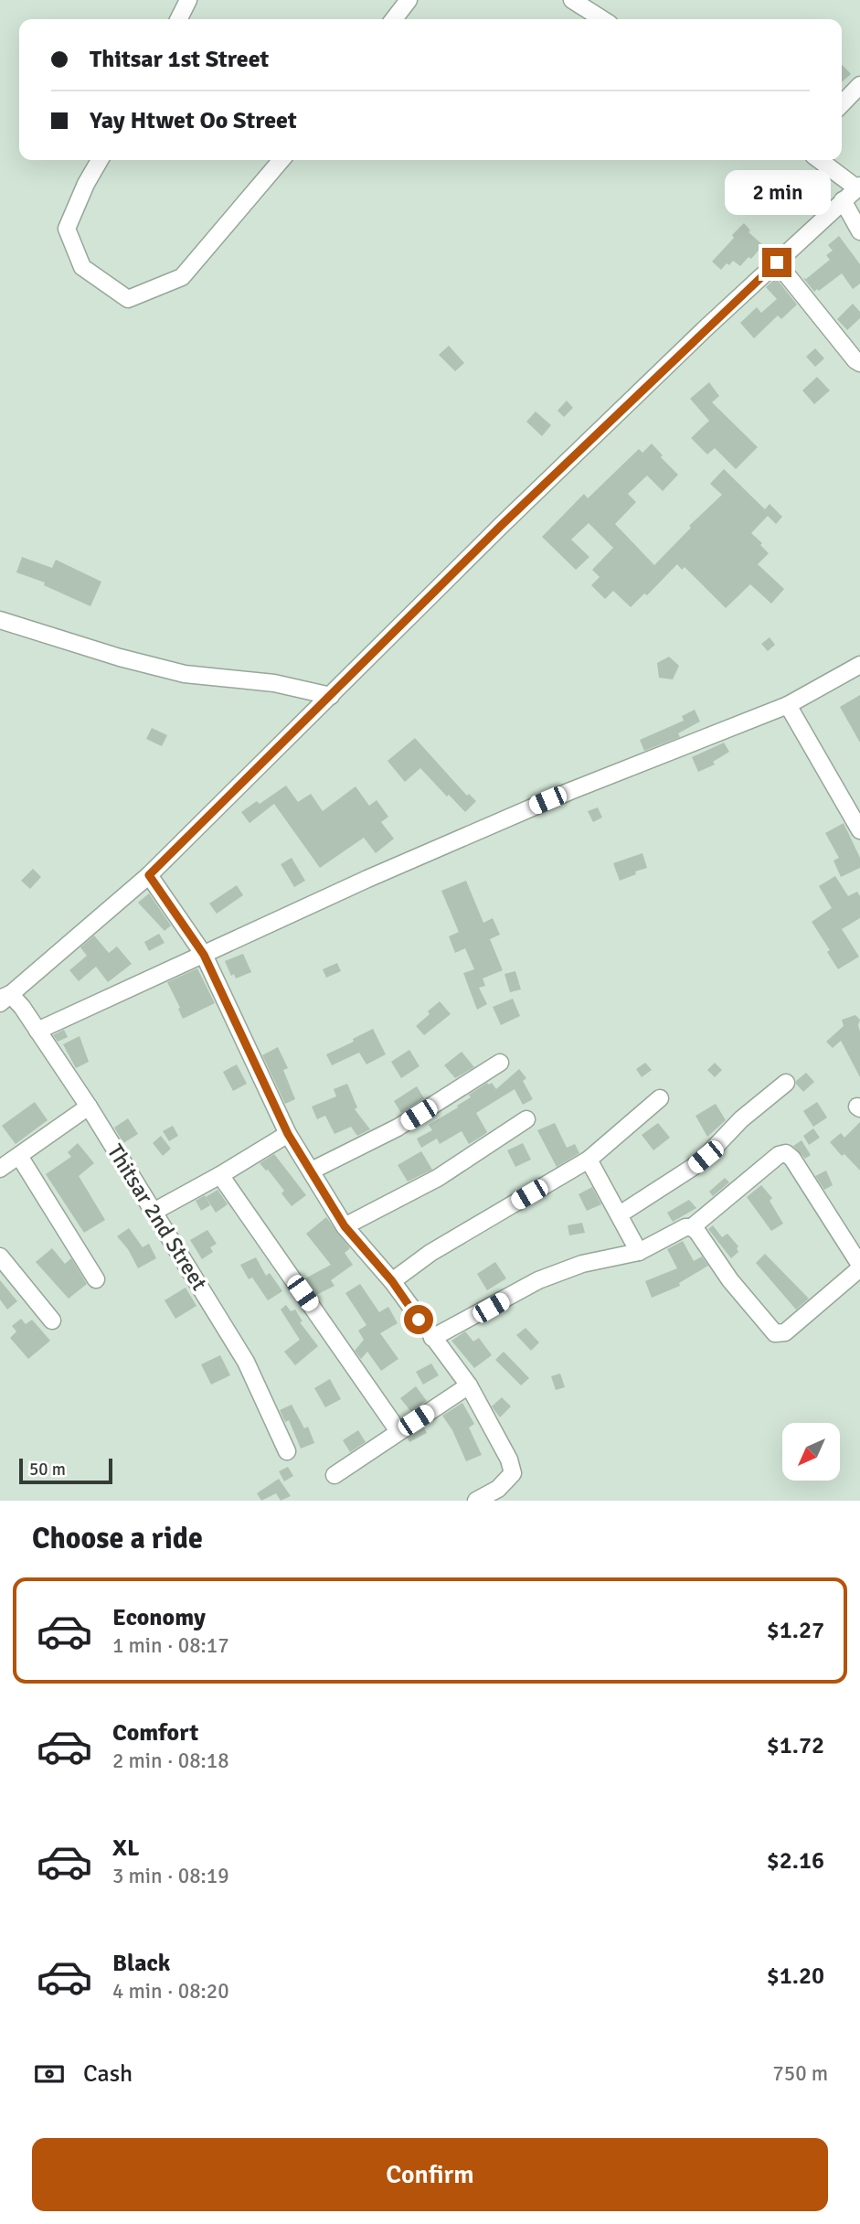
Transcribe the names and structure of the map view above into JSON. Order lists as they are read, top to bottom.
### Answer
{
  "streets": {
    "street": ["Thitsar 2nd Street"]
  },
  "scale_bar": "50 m",
  "north": "bottom left",
  "page": {
    "banner": ["Thitsar 1st Street", "Yay Htwet Oo Street"],
    "bubble": "2 min",
    "scale": "50 m",
    "heading": "Choose a ride",
    "list": [
      {
        "name": "Economy",
        "note": "1 min · 08:17",
        "value": "$1.27"
      },
      {
        "name": "Comfort",
        "note": "2 min · 08:18",
        "value": "$1.72"
      },
      {
        "name": "XL",
        "note": "3 min · 08:19",
        "value": "$2.16"
      },
      {
        "name": "Black",
        "note": "4 min · 08:20",
        "value": "$1.20"
      }
    ],
    "pay": ["Cash", "750 m"],
    "buttons": "Confirm"
  }
}
